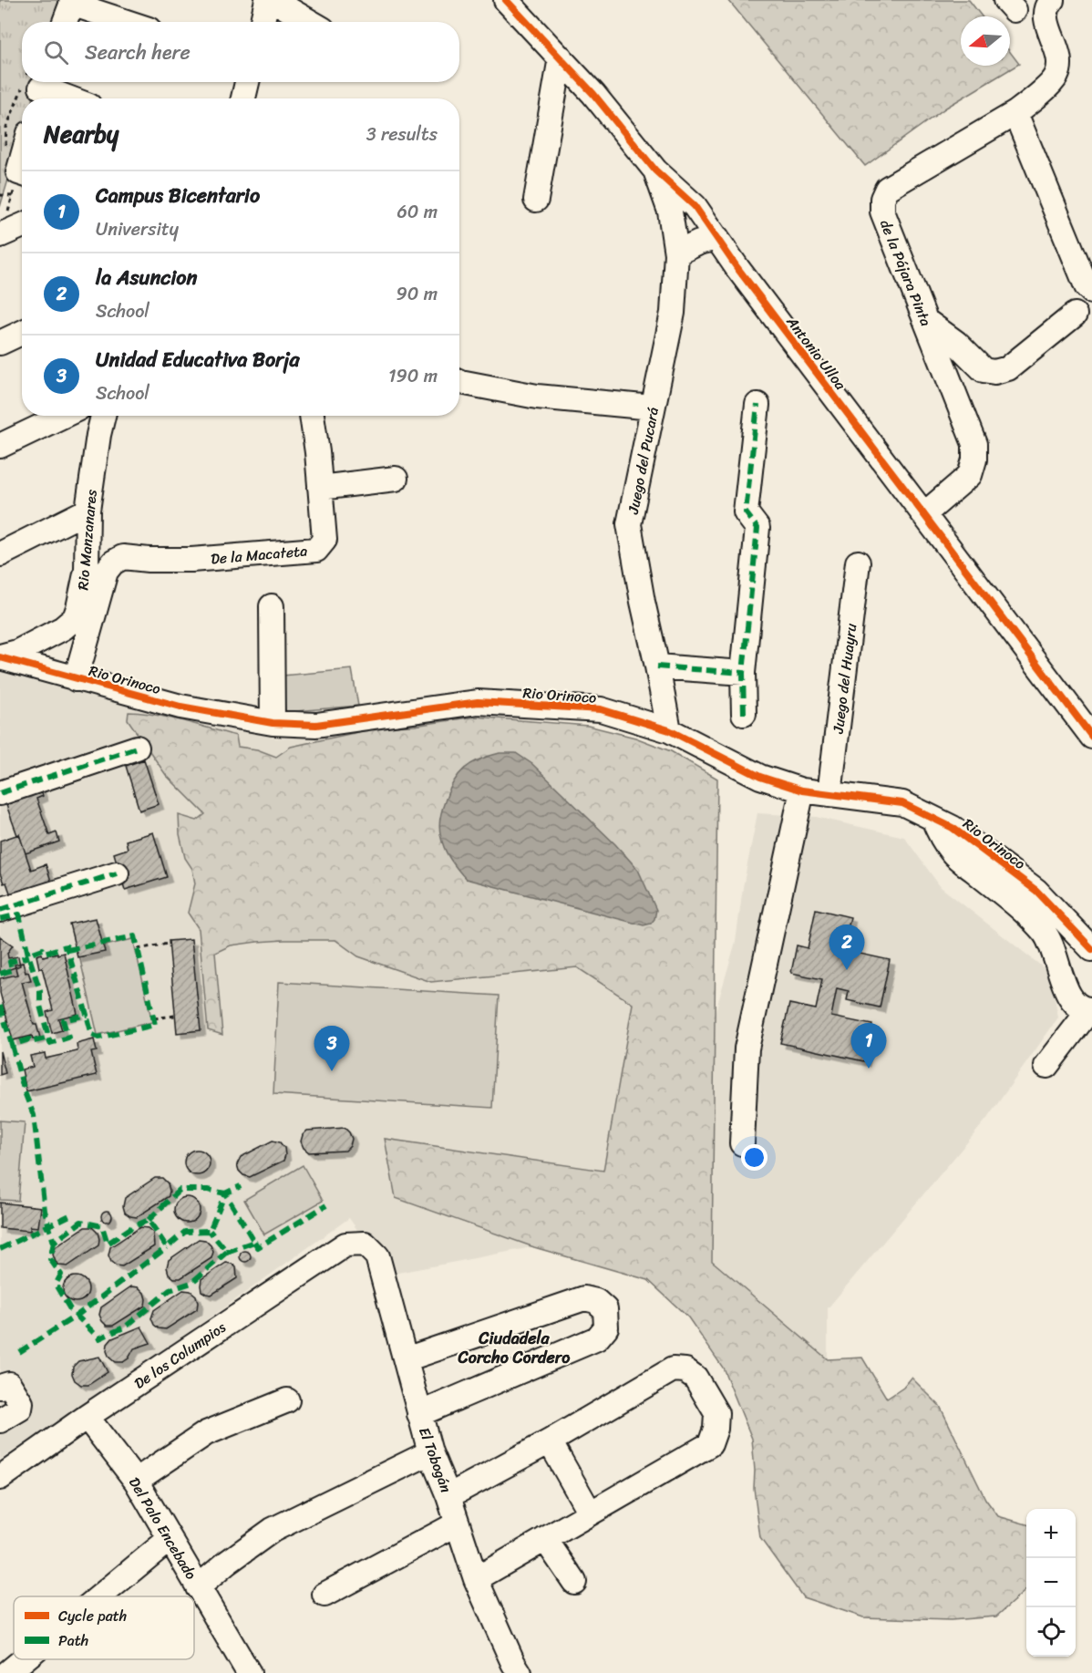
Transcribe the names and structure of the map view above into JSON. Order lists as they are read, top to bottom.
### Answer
{
  "streets": {
    "street": [
      "de la Pájara Pinta",
      "Antonio Ulloa",
      "Juego del Pucará",
      "Rio Manzanares",
      "De la Macateta",
      "Juego del Huayru",
      "Rio Orinoco",
      "De los Columpios",
      "El Tobogán",
      "Del Palo Encebado"
    ]
  },
  "crossings": [
    ["de la Pájara Pinta", "Antonio Ulloa"],
    ["Antonio Ulloa", "Juego del Pucará"],
    ["Juego del Pucará", "Rio Orinoco"],
    ["Rio Manzanares", "De la Macateta"],
    ["Rio Manzanares", "Rio Orinoco"],
    ["Juego del Huayru", "Rio Orinoco"],
    ["De los Columpios", "El Tobogán"],
    ["De los Columpios", "Del Palo Encebado"]
  ],
  "districts": ["Ciudadela Corcho Cordero"],
  "legend": ["Cycle path", "Path"],
  "north": "left",
  "page": {
    "search": "Search here",
    "heading": ["Nearby", "3 results"],
    "list": [
      {
        "mark": "1",
        "name": "Campus Bicentario",
        "note": "University",
        "value": "60 m"
      },
      {
        "mark": "2",
        "name": "la Asuncion",
        "note": "School",
        "value": "90 m"
      },
      {
        "mark": "3",
        "name": "Unidad Educativa Borja",
        "note": "School",
        "value": "190 m"
      }
    ],
    "pins": ["2", "1", "3"],
    "map_buttons": ["+", "−"]
  }
}
